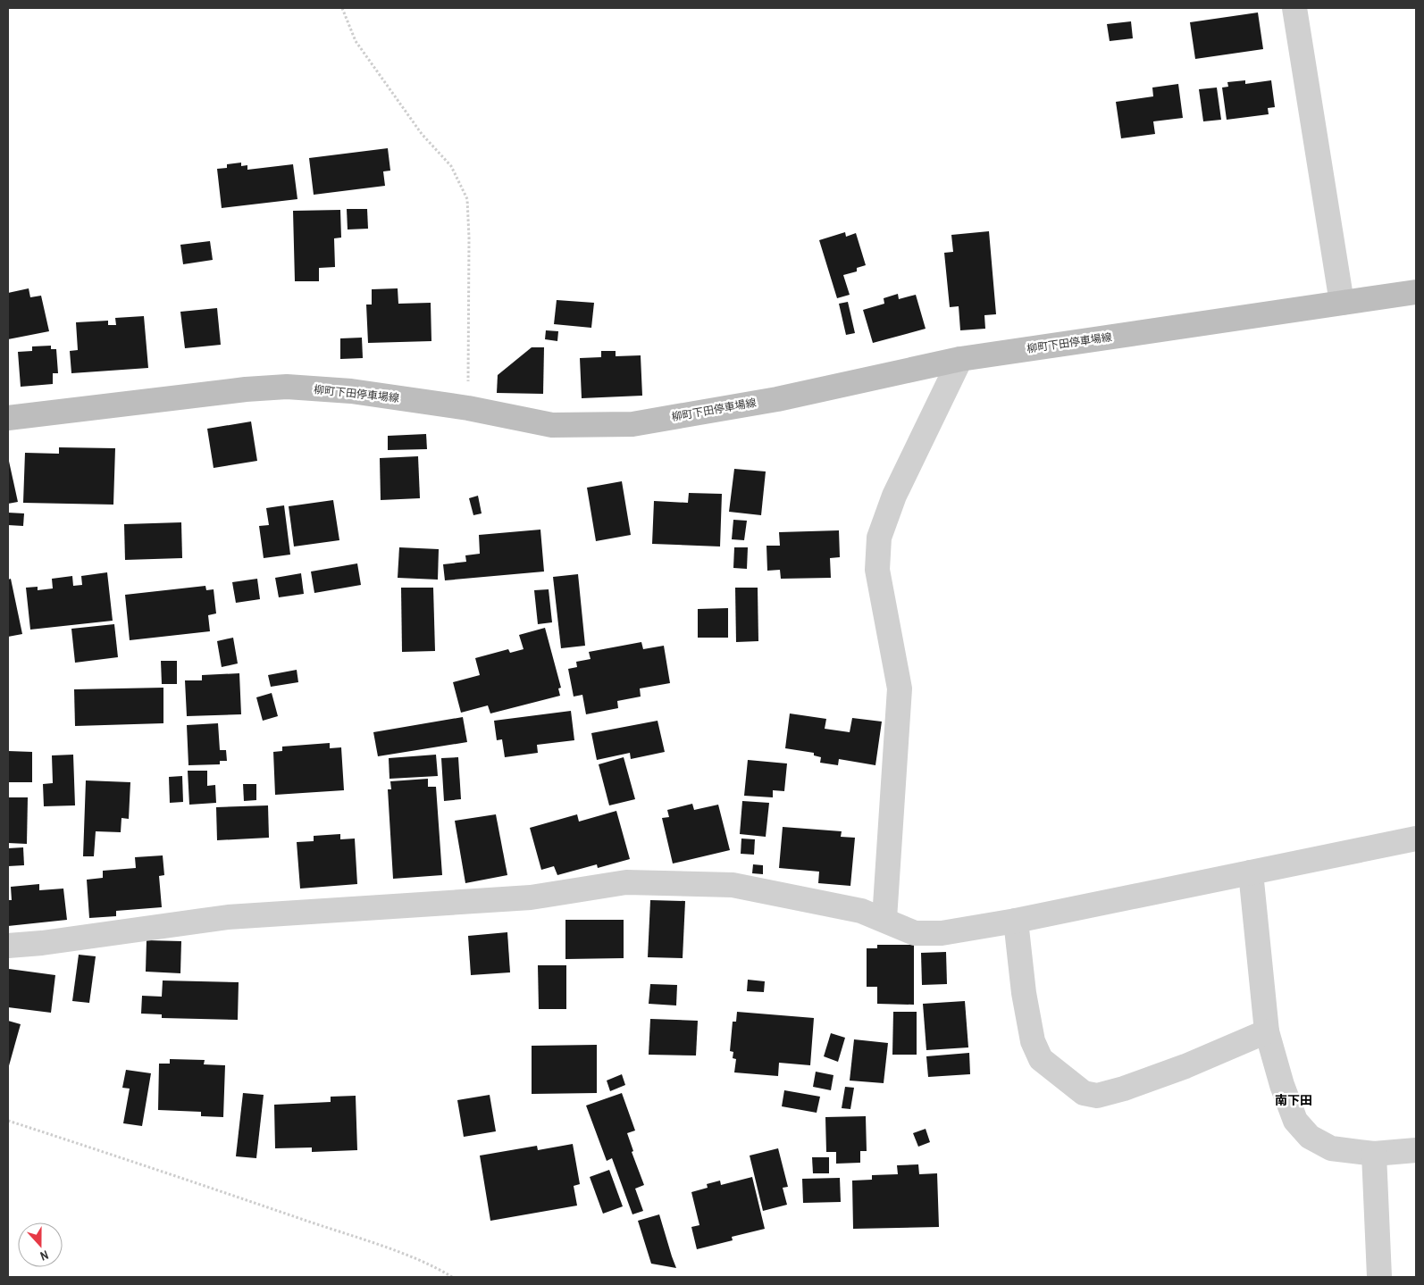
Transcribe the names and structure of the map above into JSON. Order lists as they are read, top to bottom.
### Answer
{
  "streets": {
    "main road": ["柳町下田停車場線"]
  },
  "districts": ["南下田"],
  "north": "bottom"
}
